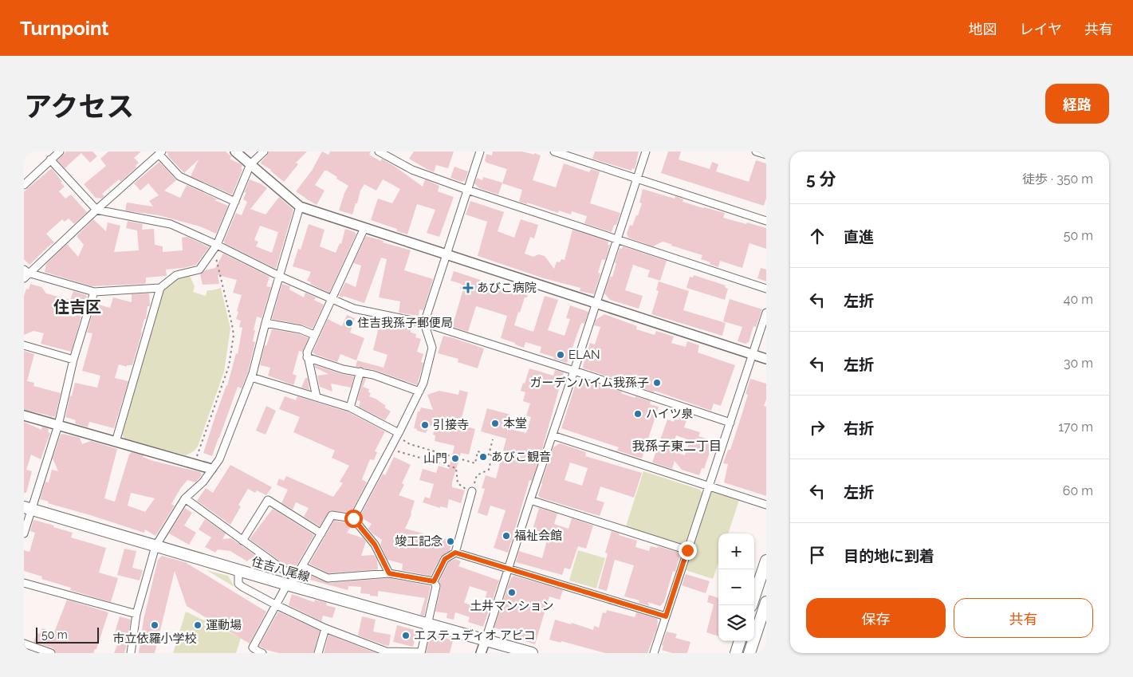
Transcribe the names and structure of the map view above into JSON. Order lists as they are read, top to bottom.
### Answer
{
  "streets": {
    "main road": ["住吉八尾線"]
  },
  "districts": ["住吉区", "我孫子東二丁目"],
  "places": {
    "health": ["あびこ病院"],
    "other": [
      "住吉我孫子郵便局",
      "ELAN",
      "ガーデンハイム我孫子",
      "ハイツ泉",
      "本堂",
      "引接寺",
      "あびこ観音",
      "山門",
      "福祉会館",
      "竣工記念",
      "土井マンション",
      "市立依羅小学校",
      "運動場",
      "エステュディオ アビコ"
    ]
  },
  "scale_bar": "50 m",
  "page": {
    "header": "Turnpoint",
    "nav": ["地図", "レイヤ", "共有"],
    "title": "アクセス",
    "buttons": [
      "経路",
      ["保存", "共有"]
    ],
    "heading": ["5 分", "徒歩 · 350 m"],
    "list": [
      ["直進", "50 m"],
      ["左折", "40 m"],
      ["左折", "30 m"],
      ["右折", "170 m"],
      ["左折", "60 m"],
      "目的地に到着"
    ],
    "map_buttons": ["+", "−"],
    "scale": "50 m"
  }
}
